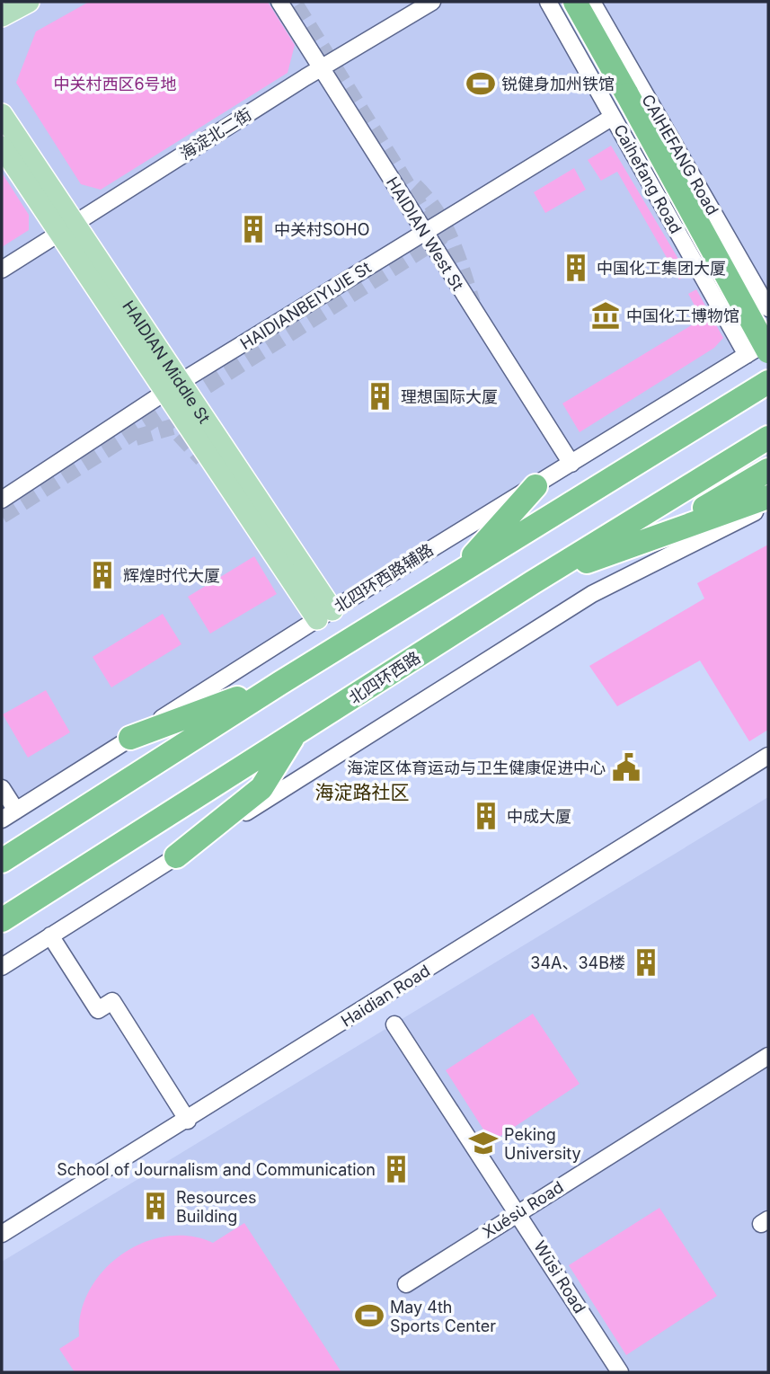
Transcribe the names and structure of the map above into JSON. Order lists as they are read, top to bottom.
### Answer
{
  "streets": {
    "highway": ["北四环西路"],
    "main road": ["HAIDIAN Middle St"],
    "street": [
      "海淀北二街",
      "CAIHEFANG Road",
      "Caihefang Road",
      "HAIDIAN West St",
      "HAIDIANBEIYIJIE St",
      "北四环西路辅路",
      "Haidian Road",
      "Xuésù Road",
      "Wūsì Road"
    ]
  },
  "crossings": [
    ["海淀北二街", "HAIDIAN West St"],
    ["海淀北二街", "HAIDIAN Middle St"],
    ["Caihefang Road", "HAIDIANBEIYIJIE St"],
    ["Caihefang Road", "北四环西路辅路"],
    ["HAIDIAN West St", "HAIDIANBEIYIJIE St"],
    ["HAIDIAN West St", "北四环西路辅路"],
    ["HAIDIANBEIYIJIE St", "HAIDIAN Middle St"],
    ["HAIDIAN Middle St", "北四环西路辅路"],
    ["Xuésù Road", "Wūsì Road"]
  ],
  "districts": ["海淀路社区"],
  "parks": ["中关村西区6号地"],
  "places": {
    "sports": ["锐健身加州铁馆", "May 4th Sports Center"],
    "building": [
      "中关村SOHO",
      "中国化工集团大厦",
      "理想国际大厦",
      "辉煌时代大厦",
      "中成大厦",
      "34A、34B楼",
      "School of Journalism and Communication",
      "Resources Building"
    ],
    "museum": ["中国化工博物馆"],
    "public building": ["海淀区体育运动与卫生健康促进中心"],
    "school or university": ["Peking University"]
  }
}
